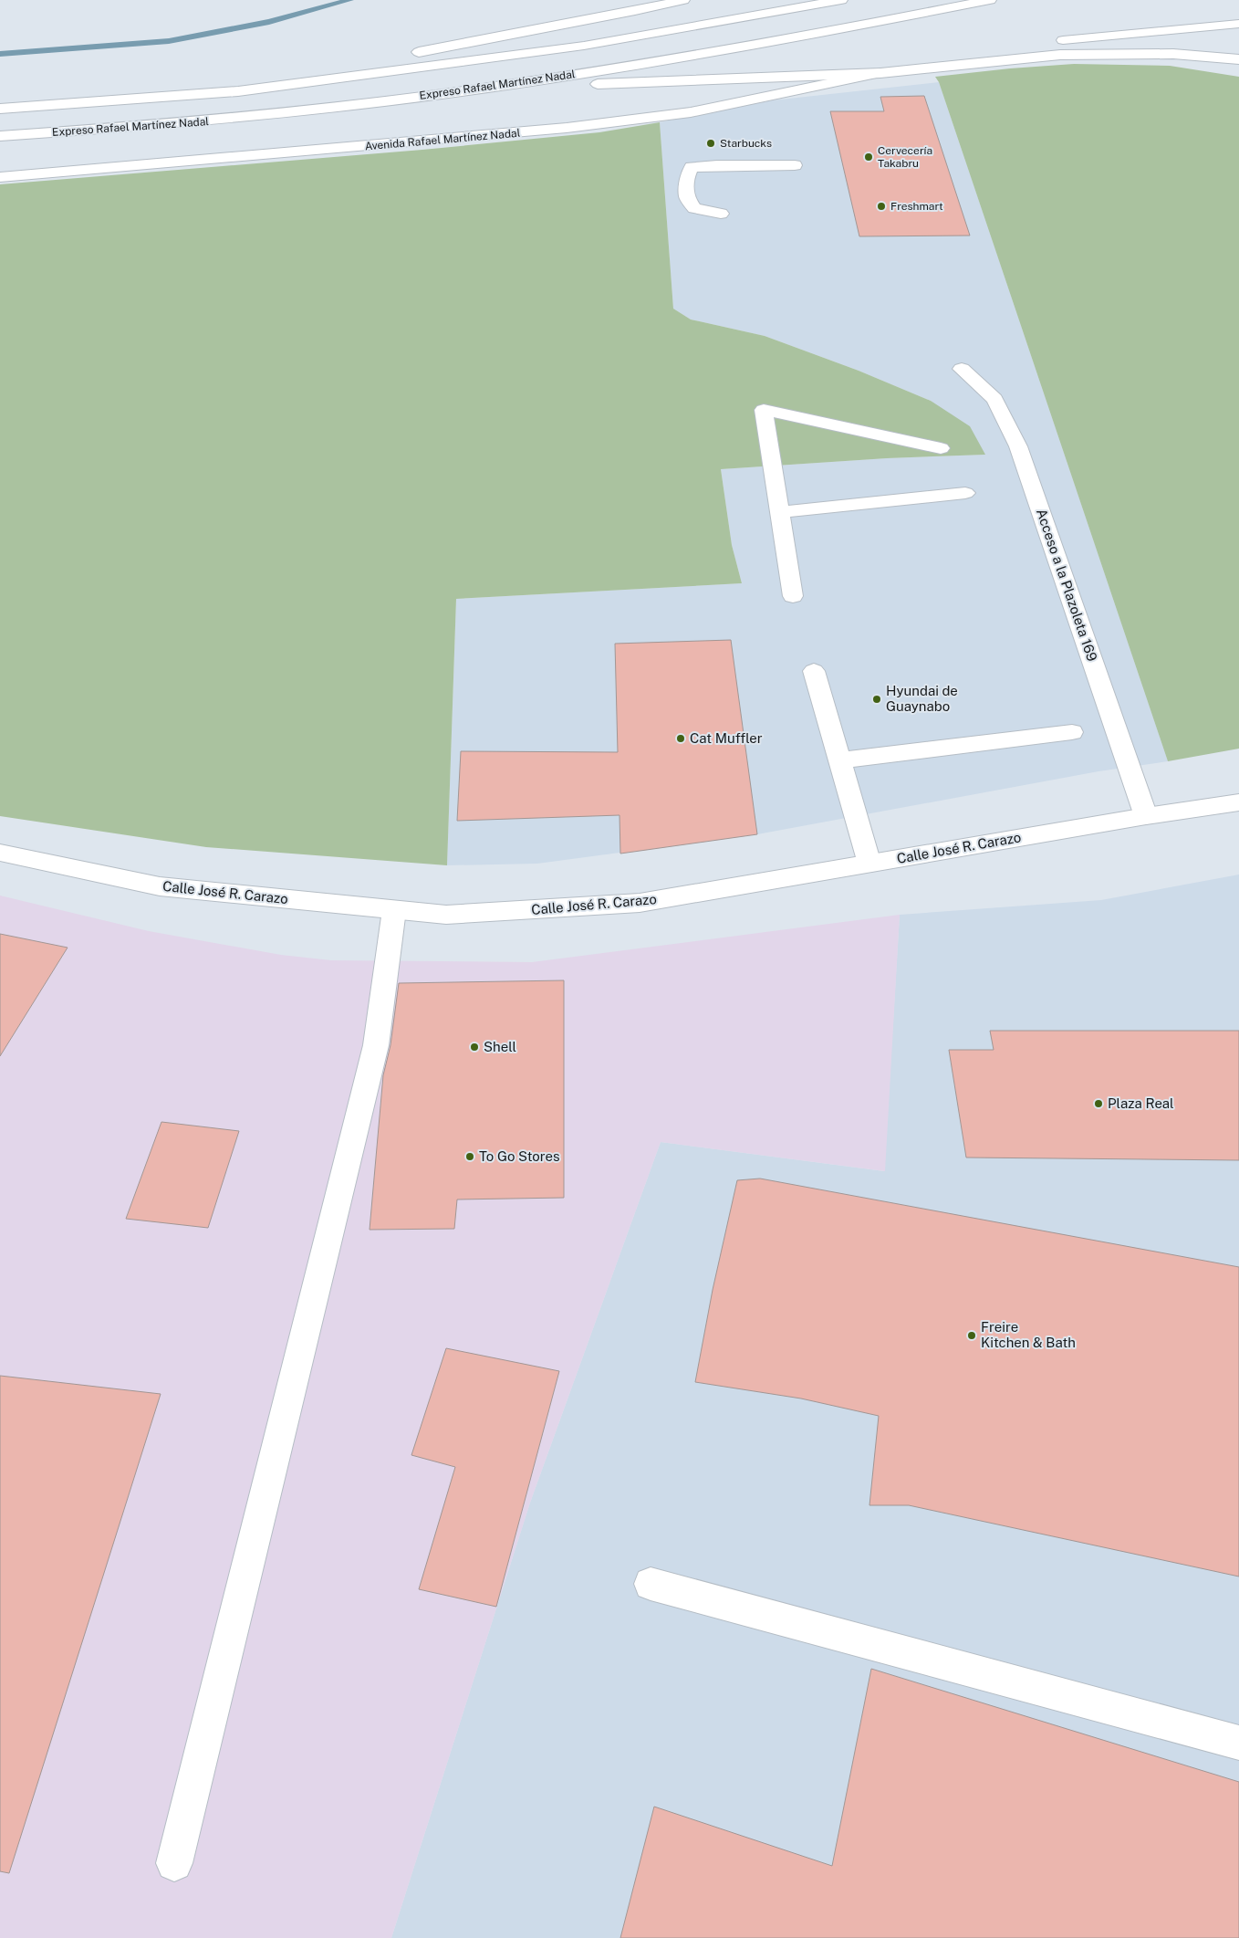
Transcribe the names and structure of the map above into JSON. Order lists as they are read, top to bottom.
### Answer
{
  "streets": {
    "main road": [
      "Expreso Rafael Martínez Nadal",
      "Avenida Rafael Martínez Nadal",
      "Acceso a la Plazoleta 169",
      "Calle José R. Carazo"
    ]
  },
  "crossings": [
    ["Acceso a la Plazoleta 169", "Calle José R. Carazo"]
  ],
  "places": [
    "Starbucks",
    "Cervecería Takabru",
    "Freshmart",
    "Hyundai de Guaynabo",
    "Cat Muffler",
    "Shell",
    "Plaza Real",
    "To Go Stores",
    "Freire Kitchen & Bath"
  ]
}
